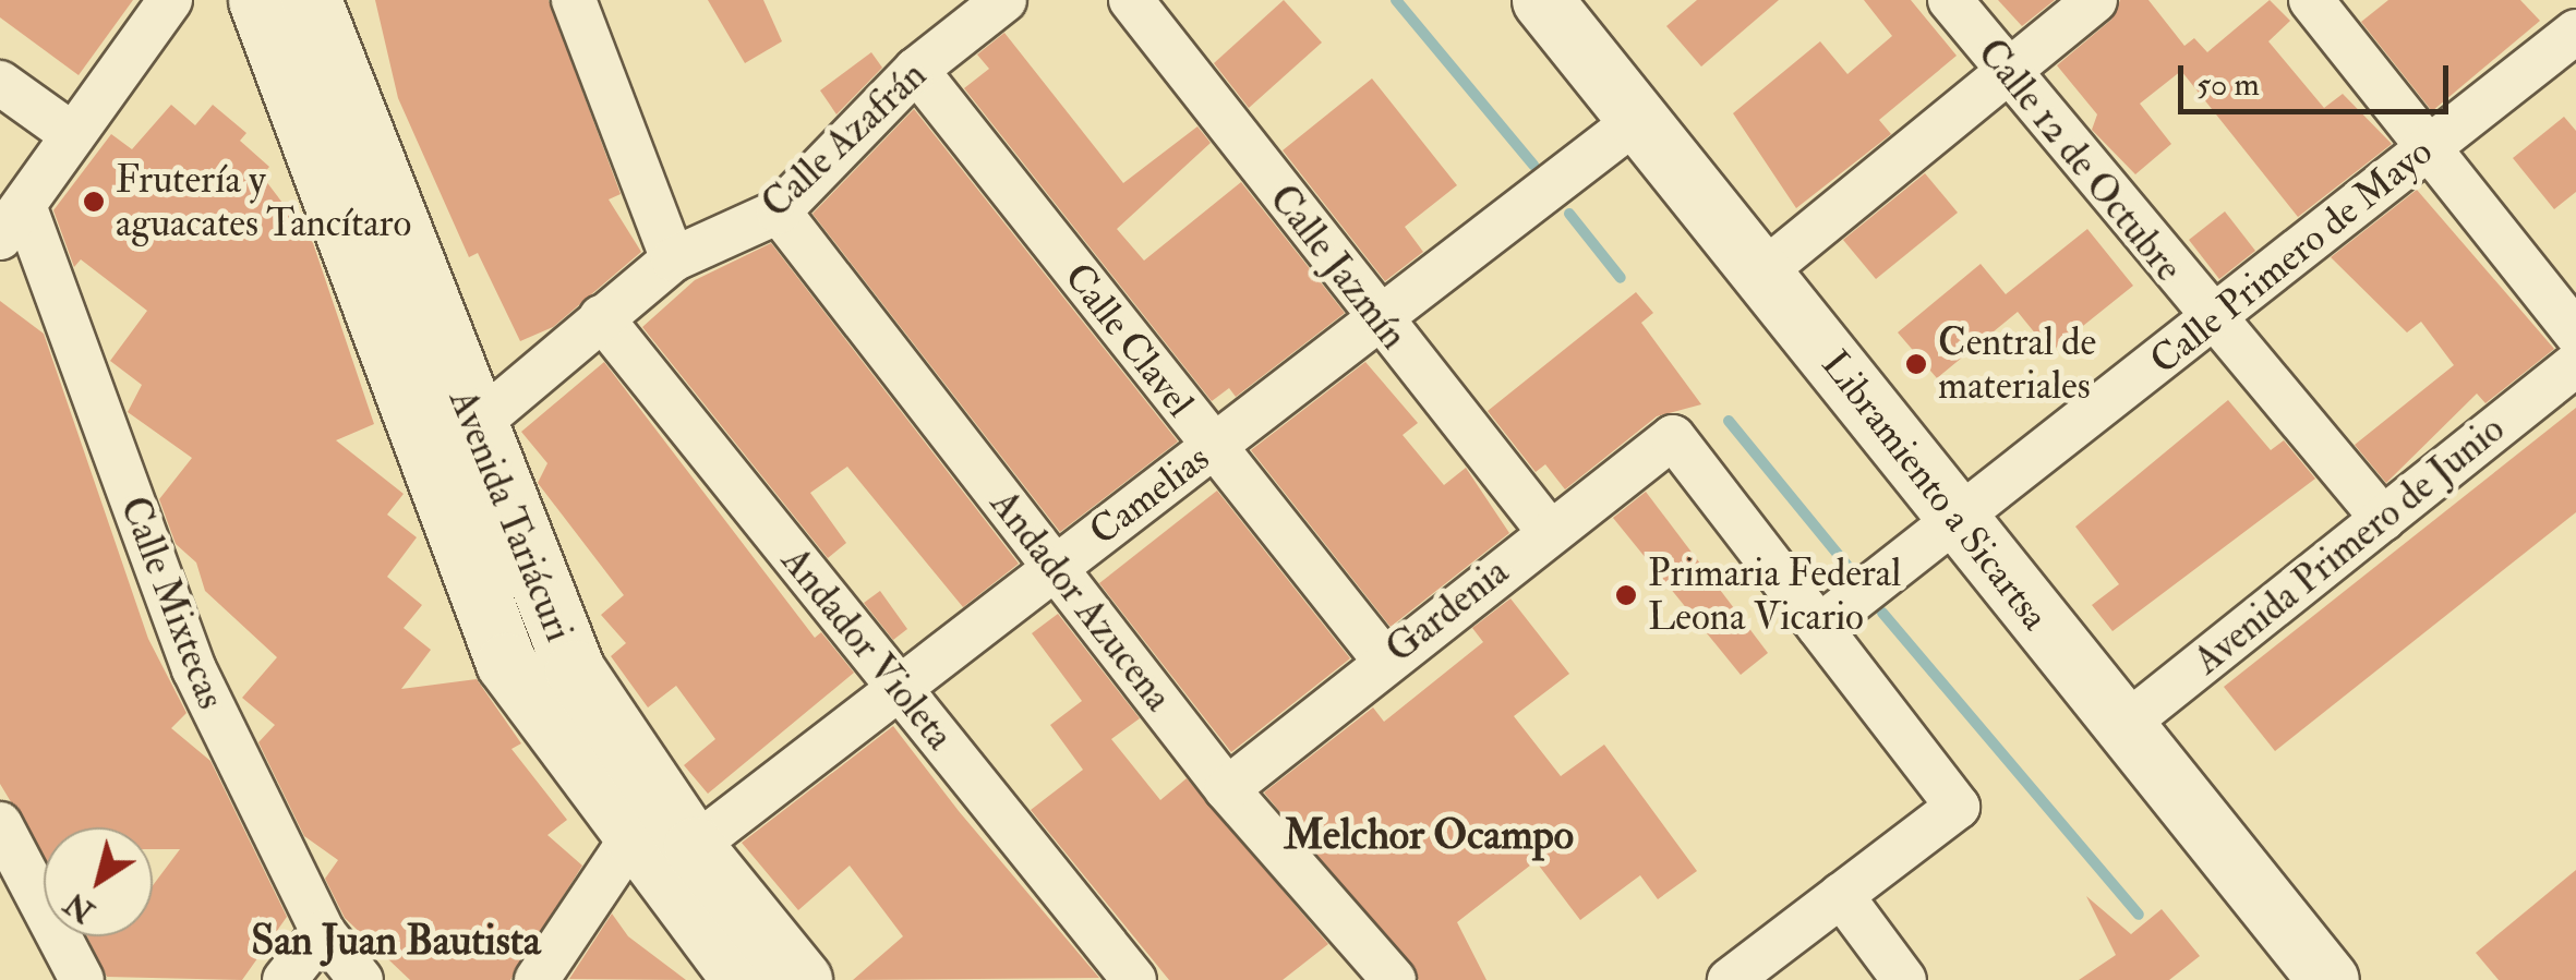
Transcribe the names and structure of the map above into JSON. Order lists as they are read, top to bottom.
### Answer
{
  "streets": {
    "street": [
      "Calle Azafrán",
      "Calle 12 de Octubre",
      "Calle Primero de Mayo",
      "Calle Jazmín",
      "Calle Clavel",
      "Libramiento a Sicartsa",
      "Camelias",
      "Avenida Tariácuri",
      "Avenida Primero de Junio",
      "Andador Azucena",
      "Calle Mixtecas",
      "Gardenia",
      "Andador Violeta"
    ]
  },
  "crossings": [
    ["Calle Azafrán", "Calle Clavel"],
    ["Calle Azafrán", "Avenida Tariácuri"],
    ["Calle Azafrán", "Andador Azucena"],
    ["Calle Azafrán", "Andador Violeta"],
    ["Calle 12 de Octubre", "Calle Primero de Mayo"],
    ["Calle 12 de Octubre", "Avenida Primero de Junio"],
    ["Calle Primero de Mayo", "Libramiento a Sicartsa"],
    ["Calle Primero de Mayo", "Gardenia"],
    ["Calle Jazmín", "Camelias"],
    ["Calle Jazmín", "Gardenia"],
    ["Calle Clavel", "Camelias"],
    ["Calle Clavel", "Gardenia"],
    ["Libramiento a Sicartsa", "Camelias"],
    ["Libramiento a Sicartsa", "Avenida Primero de Junio"],
    ["Camelias", "Avenida Tariácuri"],
    ["Camelias", "Andador Azucena"],
    ["Camelias", "Andador Violeta"],
    ["Andador Azucena", "Gardenia"]
  ],
  "districts": ["Melchor Ocampo", "San Juan Bautista"],
  "places": ["Frutería y aguacates Tancítaro", "Central de materiales", "Primaria Federal Leona Vicario"],
  "scale_bar": "50 m",
  "north": "bottom left"
}
